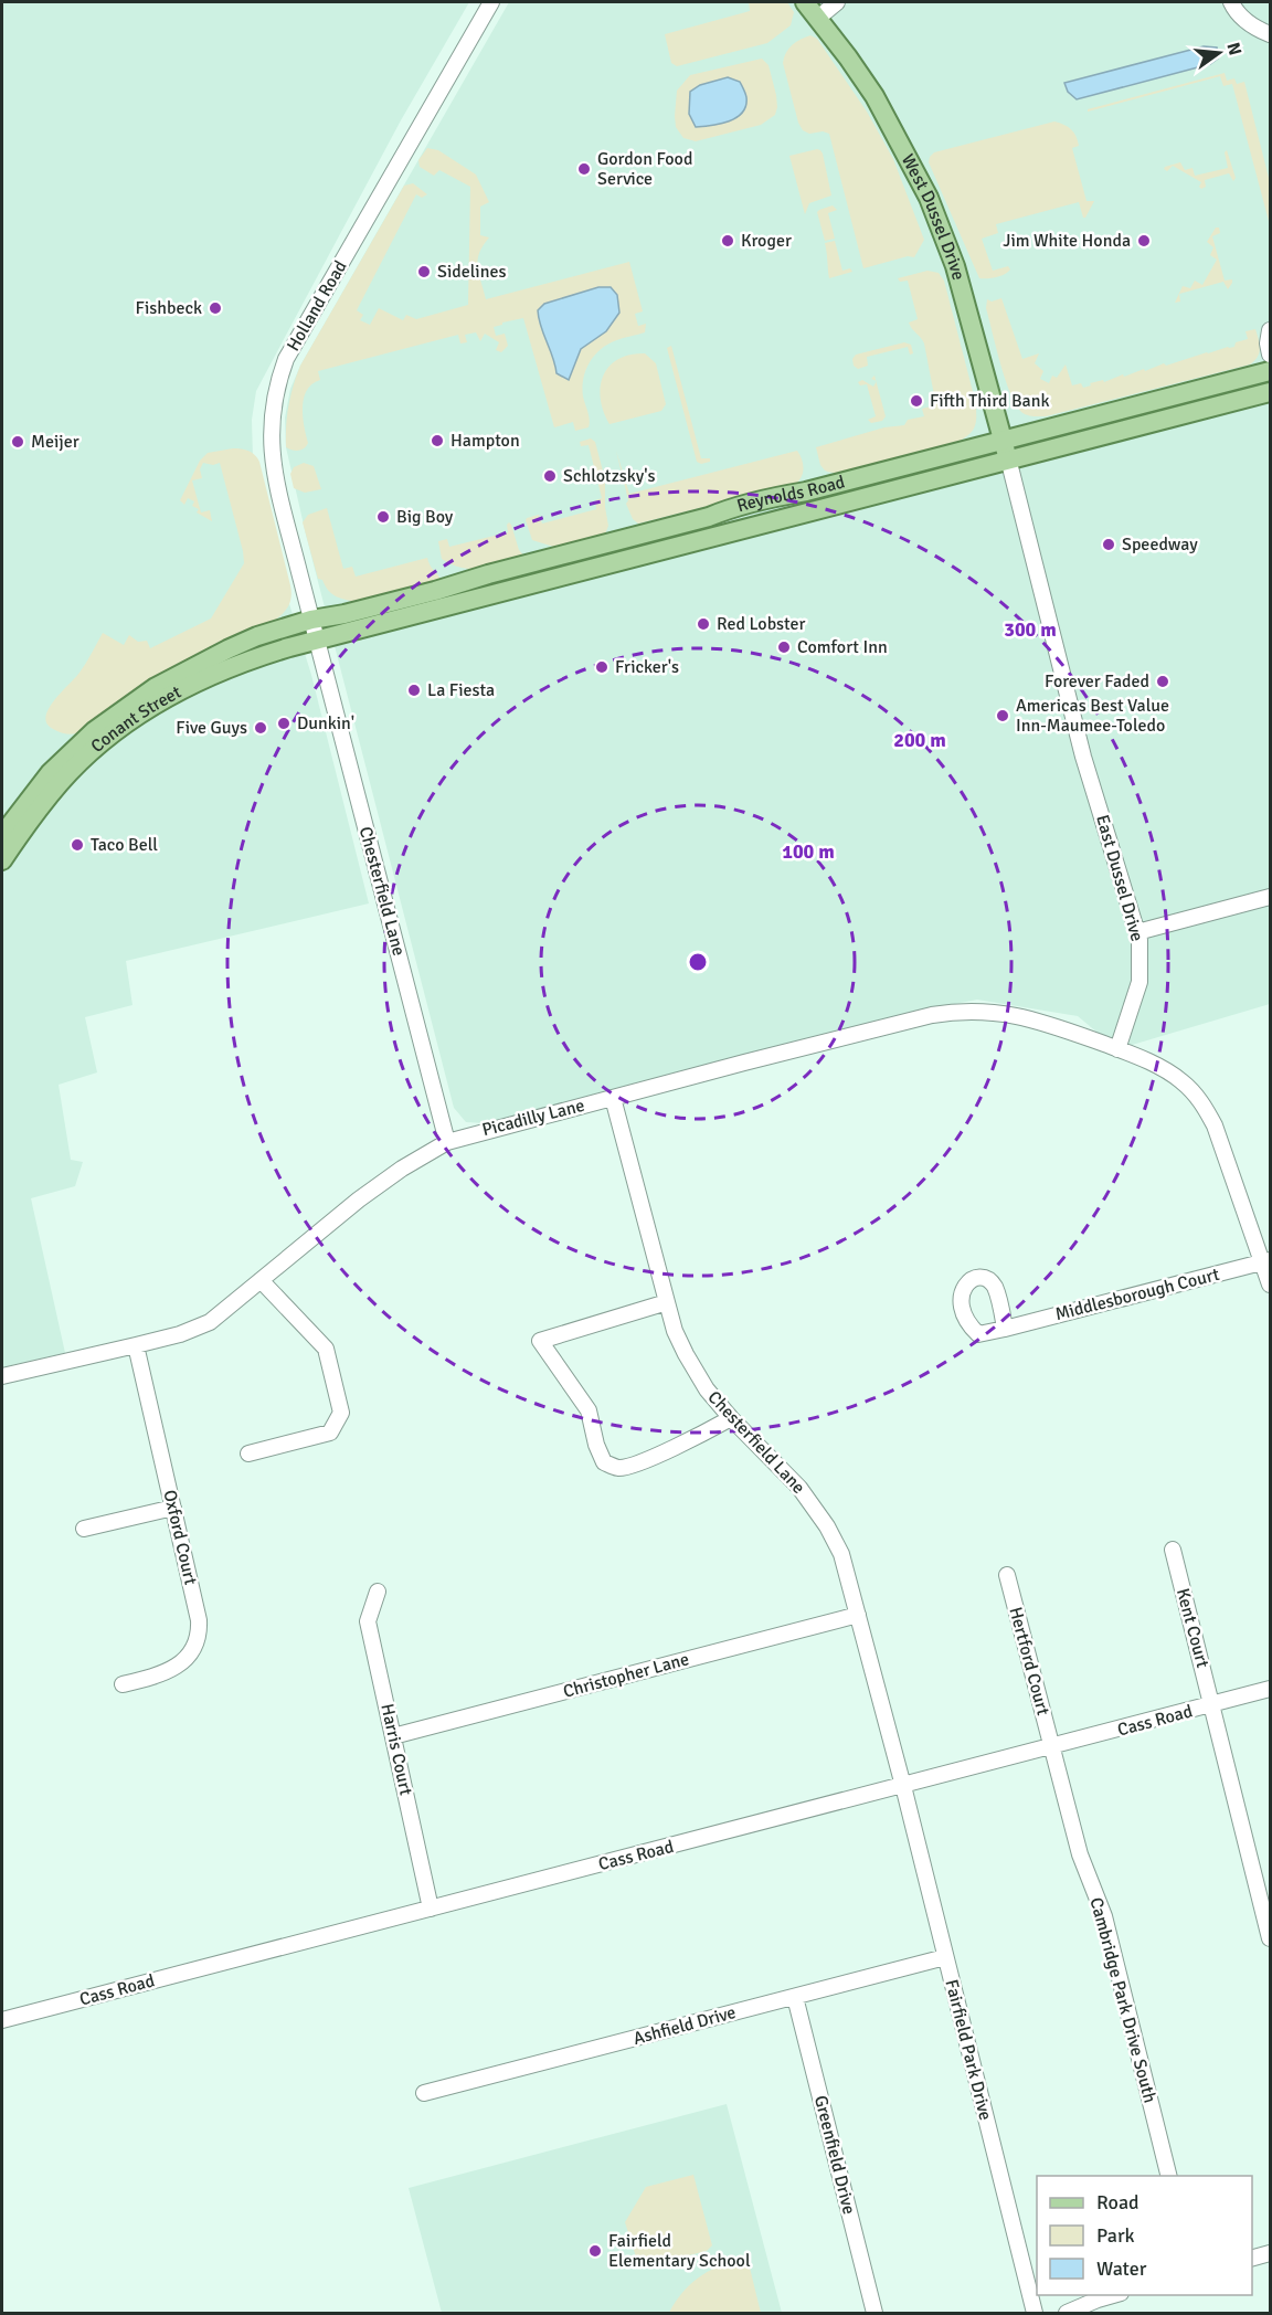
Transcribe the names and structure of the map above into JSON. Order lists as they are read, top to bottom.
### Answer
{
  "streets": {
    "main road": ["West Dussel Drive", "Reynolds Road", "Conant Street"],
    "street": [
      "Holland Road",
      "East Dussel Drive",
      "Chesterfield Lane",
      "Picadilly Lane",
      "Middlesborough Court",
      "Oxford Court",
      "Kent Court",
      "Hertford Court",
      "Christopher Lane",
      "Cass Road",
      "Harris Court",
      "Cambridge Park Drive South",
      "Ashfield Drive",
      "Fairfield Park Drive",
      "Greenfield Drive"
    ]
  },
  "crossings": [
    ["West Dussel Drive", "Reynolds Road"],
    ["West Dussel Drive", "East Dussel Drive"],
    ["Holland Road", "Reynolds Road"],
    ["Holland Road", "Conant Street"],
    ["Holland Road", "Chesterfield Lane"],
    ["Reynolds Road", "Conant Street"],
    ["Reynolds Road", "East Dussel Drive"],
    ["Reynolds Road", "Chesterfield Lane"],
    ["Conant Street", "Chesterfield Lane"],
    ["East Dussel Drive", "Picadilly Lane"],
    ["Chesterfield Lane", "Picadilly Lane"],
    ["Chesterfield Lane", "Christopher Lane"],
    ["Chesterfield Lane", "Cass Road"],
    ["Chesterfield Lane", "Fairfield Park Drive"],
    ["Picadilly Lane", "Oxford Court"],
    ["Kent Court", "Cass Road"],
    ["Hertford Court", "Cass Road"],
    ["Hertford Court", "Cambridge Park Drive South"],
    ["Christopher Lane", "Harris Court"],
    ["Cass Road", "Harris Court"],
    ["Cass Road", "Cambridge Park Drive South"],
    ["Cass Road", "Fairfield Park Drive"],
    ["Ashfield Drive", "Fairfield Park Drive"],
    ["Ashfield Drive", "Greenfield Drive"]
  ],
  "places": [
    "Gordon Food Service",
    "Kroger",
    "Jim White Honda",
    "Sidelines",
    "Fishbeck",
    "Fifth Third Bank",
    "Hampton",
    "Meijer",
    "Schlotzsky's",
    "Big Boy",
    "Speedway",
    "Red Lobster",
    "Comfort Inn",
    "Fricker's",
    "Forever Faded",
    "La Fiesta",
    "Americas Best Value Inn-Maumee-Toledo",
    "Dunkin'",
    "Five Guys",
    "Taco Bell",
    "Fairfield Elementary School"
  ],
  "legend": ["Road", "Park", "Water"],
  "north": "right",
  "rings": ["300 m", "200 m", "100 m"]
}
